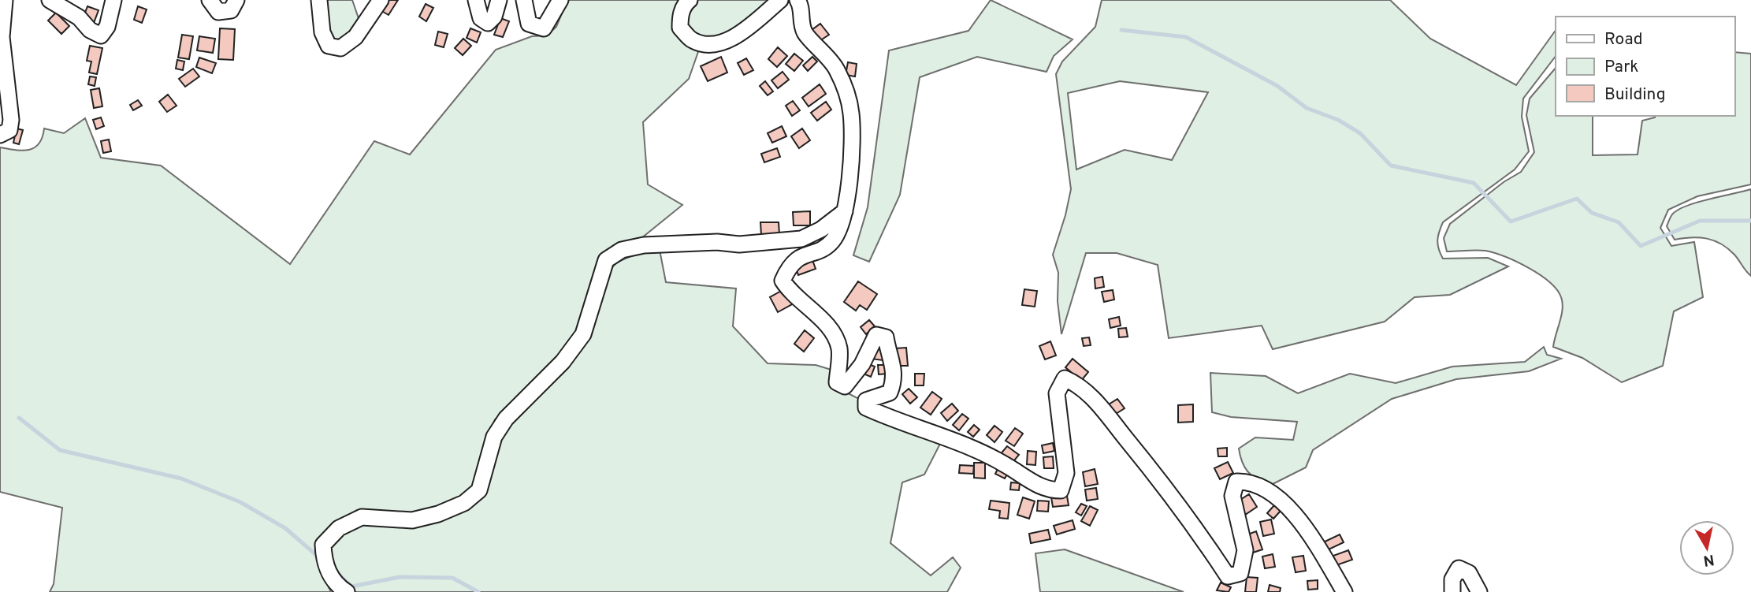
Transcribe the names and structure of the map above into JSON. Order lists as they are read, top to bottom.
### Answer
{
  "legend": ["Road", "Park", "Building"],
  "north": "bottom"
}
